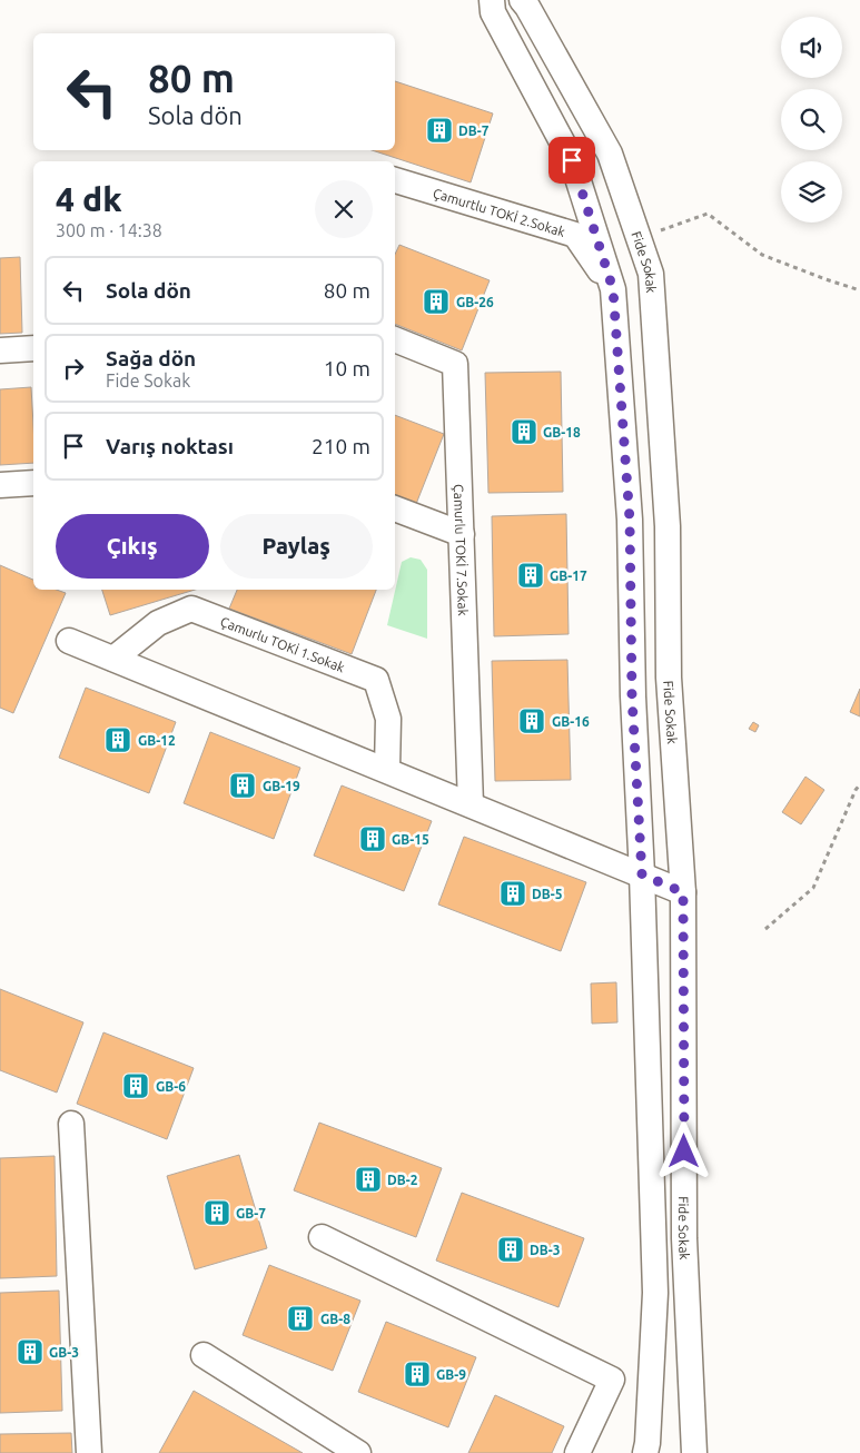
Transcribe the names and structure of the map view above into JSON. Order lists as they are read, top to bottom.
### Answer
{
  "streets": {
    "street": [
      "Çamurtlu TOKİ 2.Sokak",
      "Fide Sokak",
      "Çamurlu TOKİ 7.Sokak",
      "Çamurlu TOKİ 1.Sokak"
    ]
  },
  "places": {
    "building": [
      "DB-7",
      "GB-26",
      "GB-18",
      "GB-17",
      "GB-16",
      "GB-12",
      "GB-19",
      "GB-15",
      "DB-5",
      "GB-6",
      "DB-2",
      "GB-7",
      "DB-3",
      "GB-8",
      "GB-3",
      "GB-9"
    ]
  },
  "page": {
    "turn": ["80 m", "Sola dön"],
    "heading": ["4 dk", "300 m · 14:38"],
    "list": [
      {
        "name": "Sola dön",
        "value": "80 m"
      },
      {
        "name": "Sağa dön",
        "note": "Fide Sokak",
        "value": "10 m"
      },
      {
        "name": "Varış noktası",
        "value": "210 m"
      }
    ],
    "buttons": ["Çıkış", "Paylaş"]
  }
}
